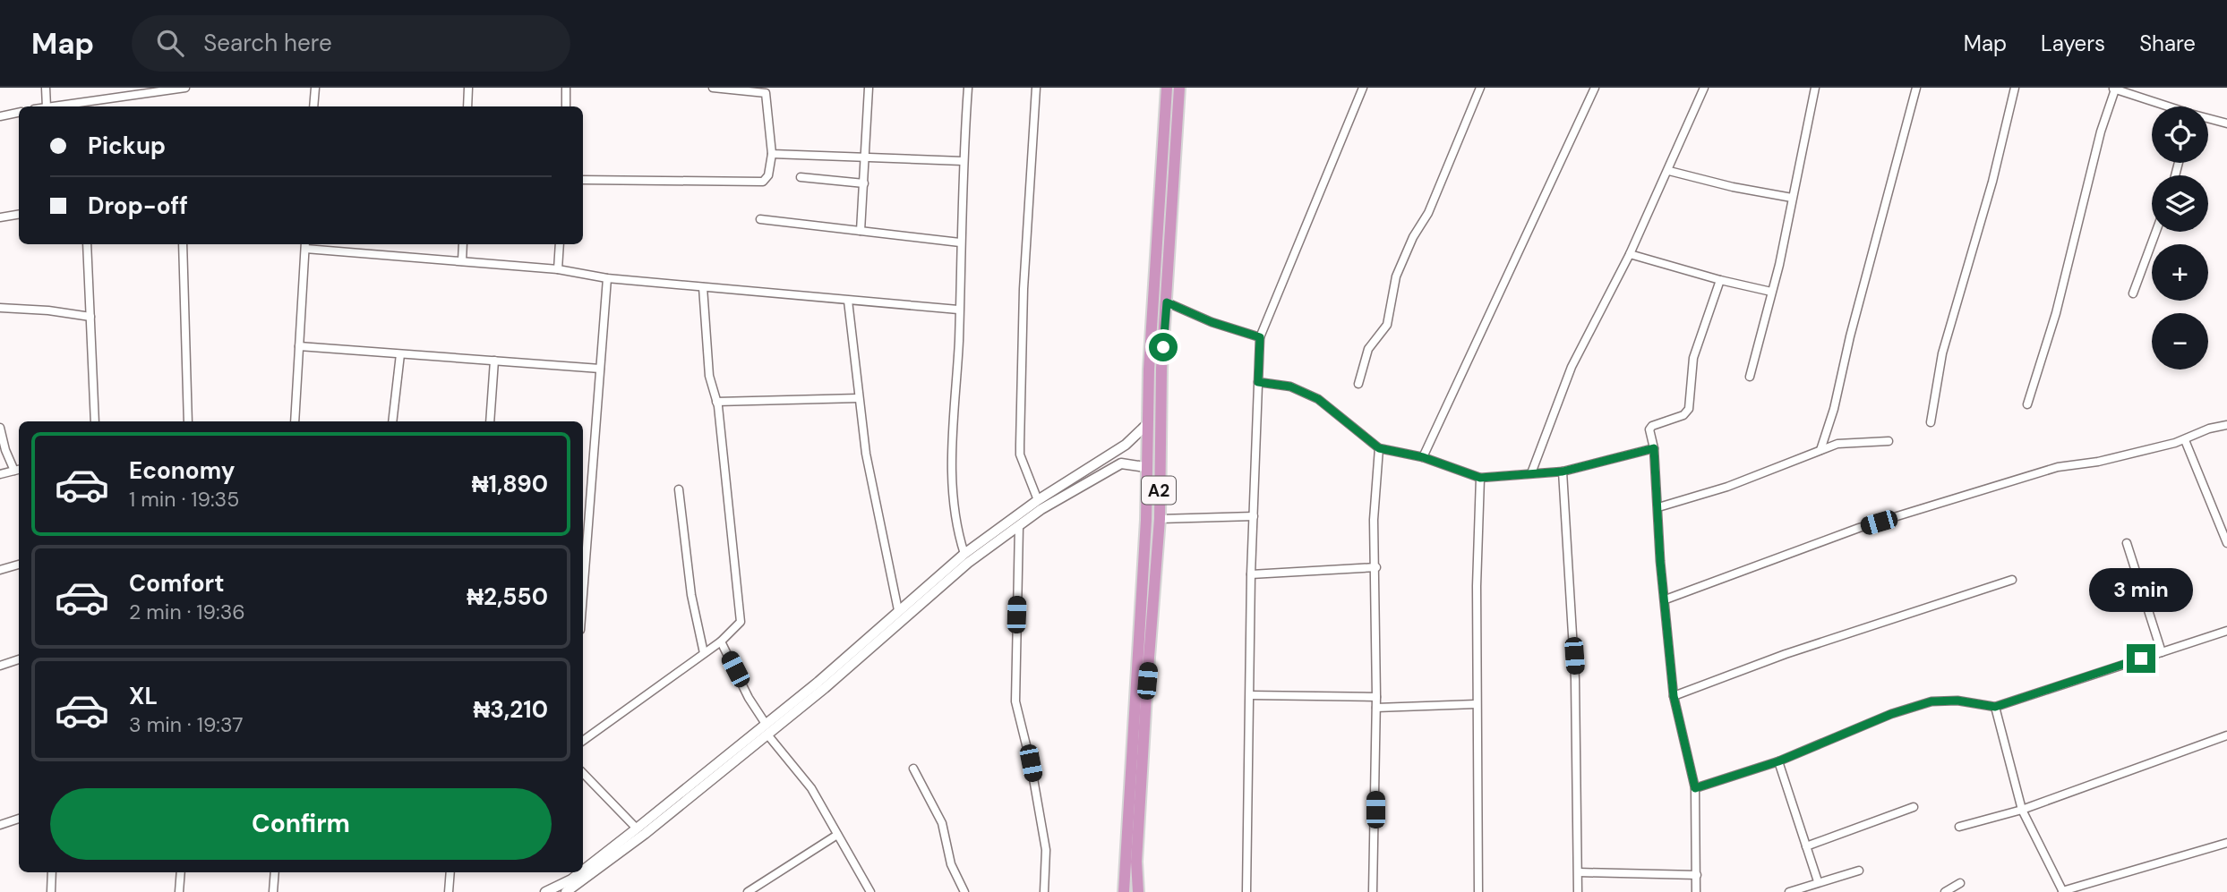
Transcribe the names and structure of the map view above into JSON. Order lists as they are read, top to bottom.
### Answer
{
  "streets": {
    "highway": ["A2"]
  },
  "page": {
    "header": "Map",
    "search": "Search here",
    "nav": ["Map", "Layers", "Share"],
    "map_buttons": ["+", "−"],
    "banner": ["Pickup", "Drop-off"],
    "list": [
      {
        "name": "Economy",
        "note": "1 min · 19:35",
        "value": "₦1,890"
      },
      {
        "name": "Comfort",
        "note": "2 min · 19:36",
        "value": "₦2,550"
      },
      {
        "name": "XL",
        "note": "3 min · 19:37",
        "value": "₦3,210"
      }
    ],
    "bubble": "3 min",
    "buttons": "Confirm"
  }
}
